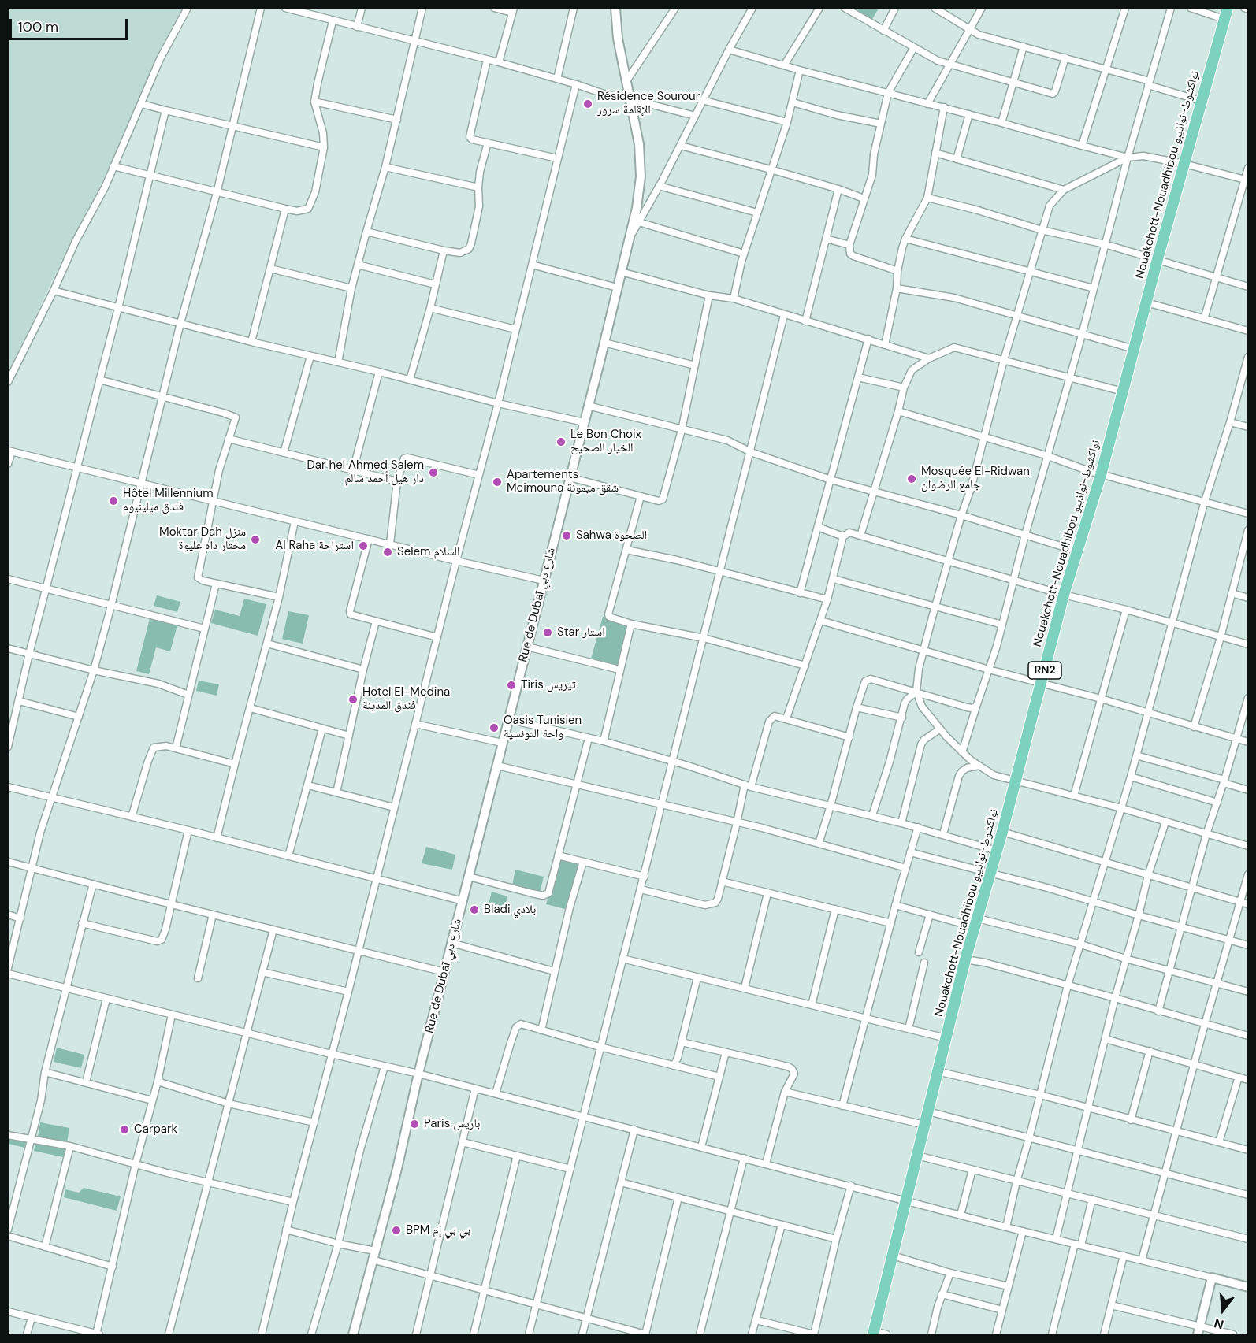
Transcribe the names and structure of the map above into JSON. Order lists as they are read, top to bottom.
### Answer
{
  "streets": {
    "highway": ["Nouakchott-Nouadhibou نواكشوط-نواذيبو", "RN2"],
    "street": ["Rue de Dubaï شارع دبي"]
  },
  "places": [
    "Résidence Sourour الإقامة سرور",
    "Le Bon Choix الخيار الصحيح",
    "Dar hel Ahmed Salem دار هيل أحمد سالم",
    "Mosquée El-Ridwan جامع الرضوان",
    "Apartements Meimouna شقق ميمونة",
    "Hôtel Millennium فندق ميلينيوم",
    "Sahwa الصحوة",
    "Moktar Dah منزل مختار داه عليوة",
    "Al Raha استراحة",
    "Selem السلام",
    "Star استار",
    "Tiris تيريس",
    "Hotel El-Medina فندق المدينة",
    "Oasis Tunisien واحة التونسية",
    "Bladi بلادي",
    "Paris باريس",
    "Carpark",
    "BPM بي بي إم"
  ],
  "scale_bar": "100 m",
  "north": "bottom"
}
